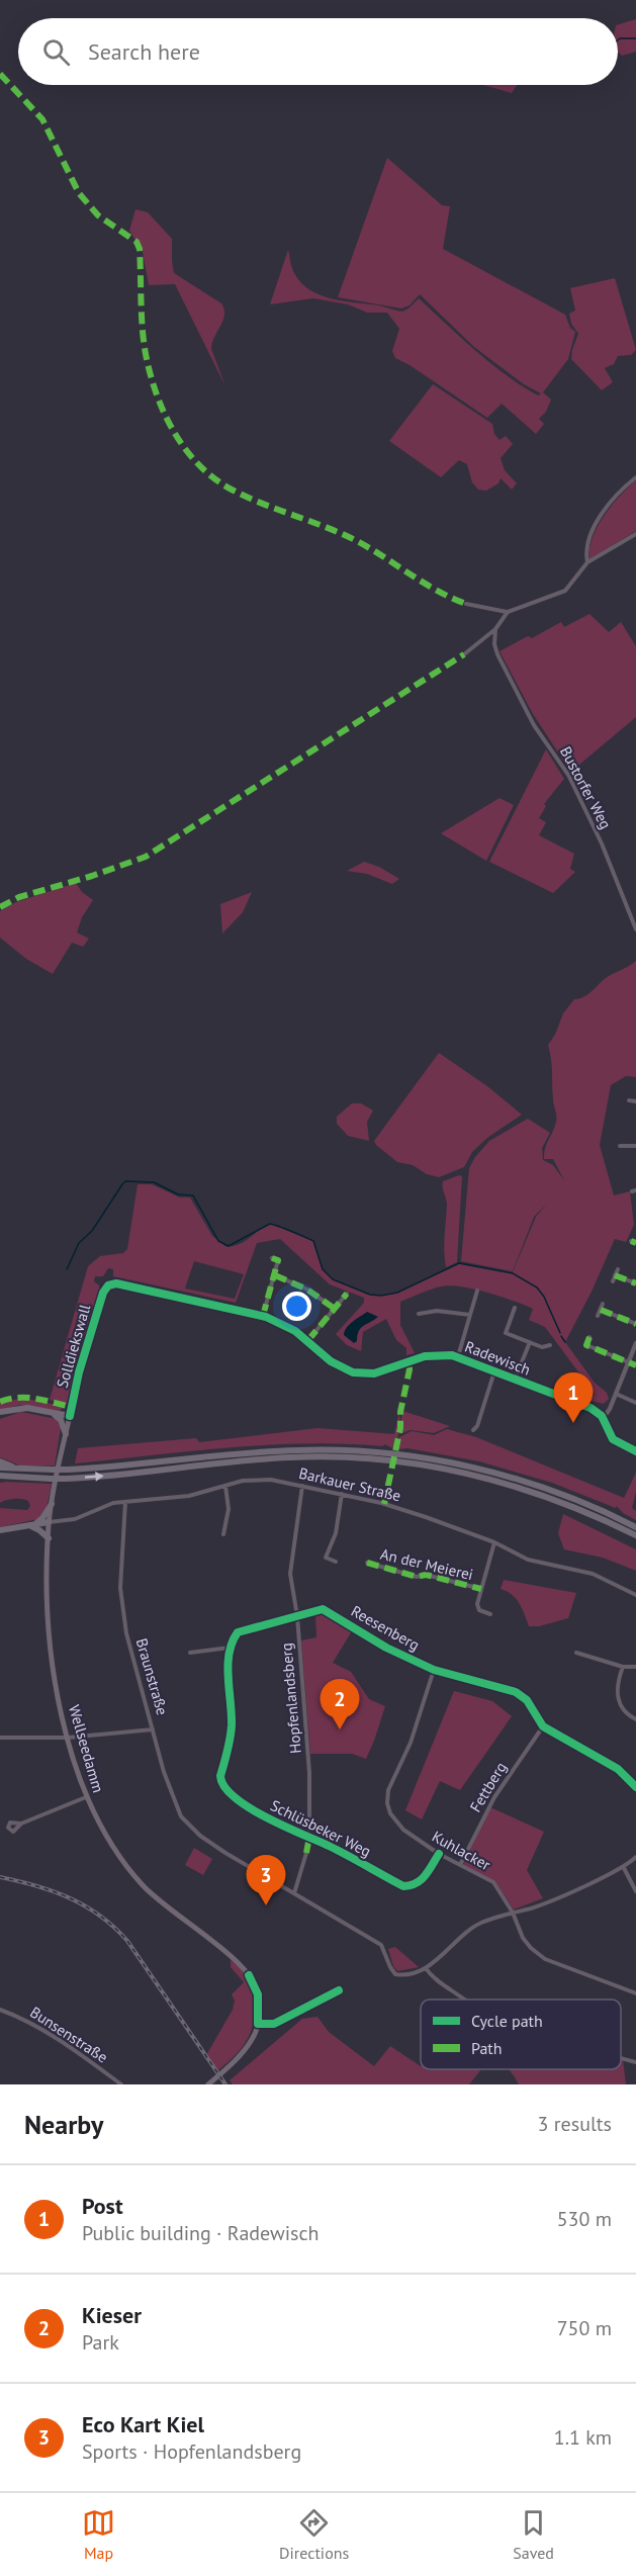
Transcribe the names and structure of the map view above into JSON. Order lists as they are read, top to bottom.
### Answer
{
  "streets": {
    "main road": ["Solldiekswall", "Wellseedamm"],
    "street": [
      "Bustorfer Weg",
      "Radewisch",
      "Barkauer Straße",
      "An der Meierei",
      "Reesenberg",
      "Braunstraße",
      "Hopfenlandsberg",
      "Fettberg",
      "Schlüsbeker Weg",
      "Kuhlacker",
      "Bunsenstraße"
    ]
  },
  "crossings": [
    ["Solldiekswall", "Radewisch"],
    ["Solldiekswall", "Barkauer Straße"],
    ["Solldiekswall", "Wellseedamm"],
    ["Barkauer Straße", "Braunstraße"],
    ["Barkauer Straße", "Hopfenlandsberg"],
    ["Barkauer Straße", "Wellseedamm"],
    ["Reesenberg", "Hopfenlandsberg"],
    ["Reesenberg", "Fettberg"],
    ["Reesenberg", "Schlüsbeker Weg"],
    ["Reesenberg", "Kuhlacker"],
    ["Hopfenlandsberg", "Schlüsbeker Weg"],
    ["Fettberg", "Kuhlacker"],
    ["Schlüsbeker Weg", "Kuhlacker"]
  ],
  "legend": ["Cycle path", "Path"],
  "page": {
    "search": "Search here",
    "pins": ["1", "2", "3"],
    "heading": ["Nearby", "3 results"],
    "list": [
      {
        "mark": "1",
        "name": "Post",
        "note": "Public building · Radewisch",
        "value": "530 m"
      },
      {
        "mark": "2",
        "name": "Kieser",
        "note": "Park",
        "value": "750 m"
      },
      {
        "mark": "3",
        "name": "Eco Kart Kiel",
        "note": "Sports · Hopfenlandsberg",
        "value": "1.1 km"
      }
    ],
    "nav": ["Map", "Directions", "Saved"]
  }
}
